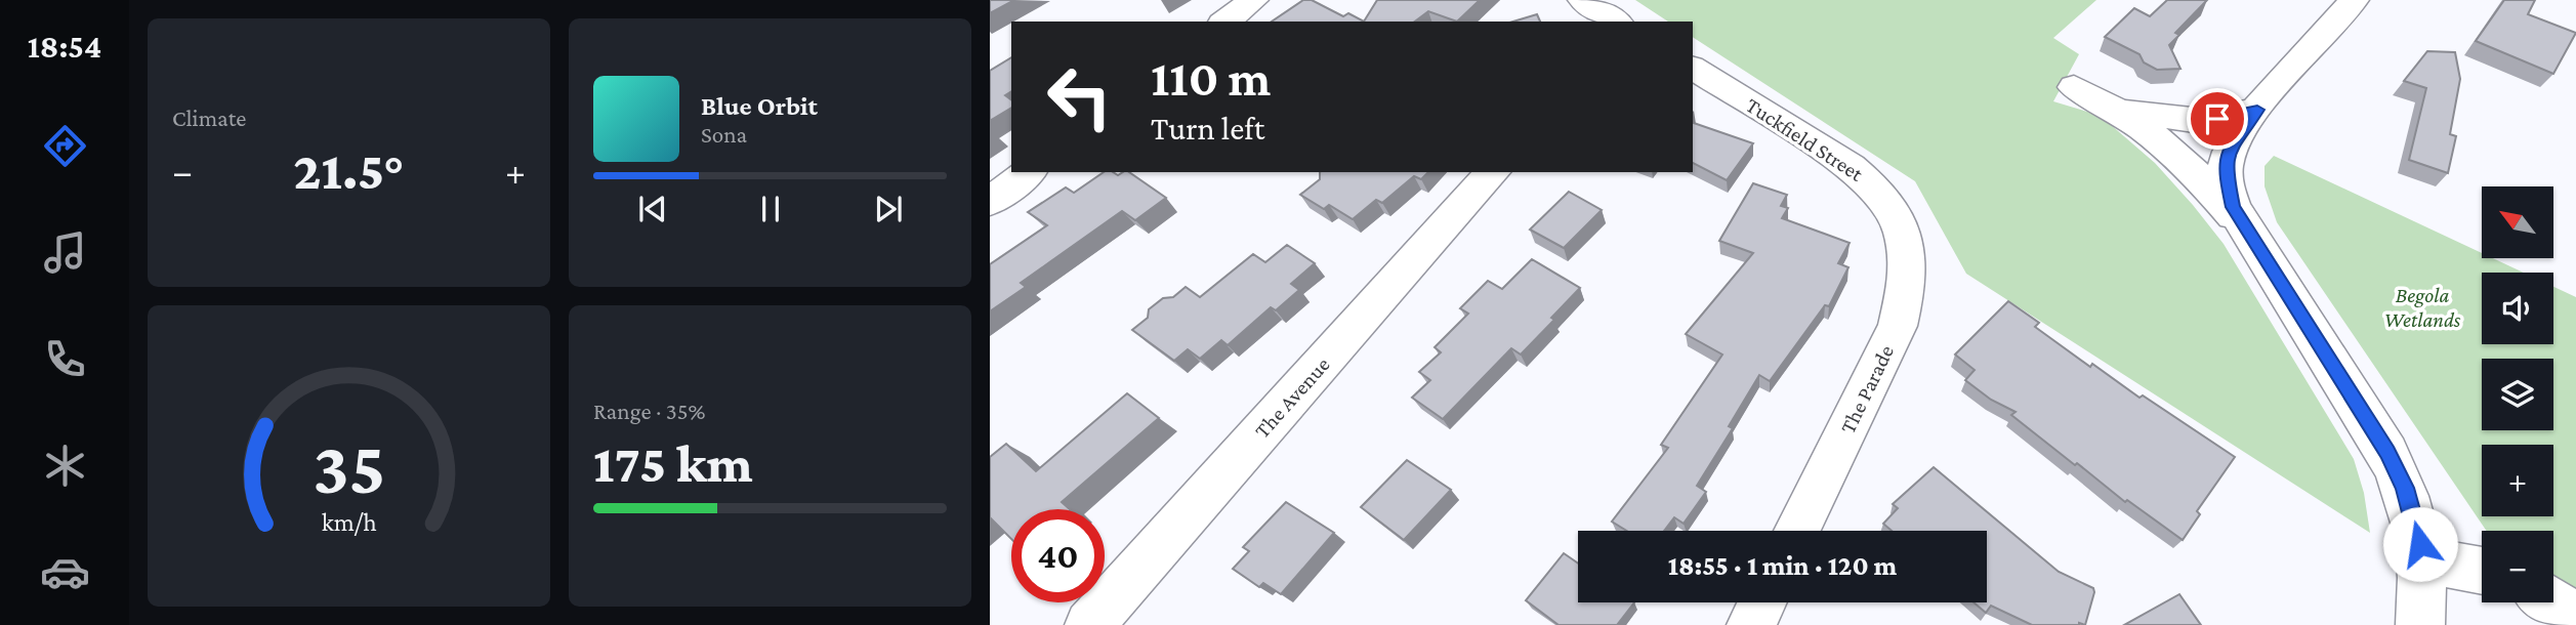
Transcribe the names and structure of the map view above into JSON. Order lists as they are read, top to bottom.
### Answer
{
  "streets": {
    "street": ["Tuckfield Street", "The Parade", "The Avenue"]
  },
  "crossings": [
    ["Tuckfield Street", "The Parade"]
  ],
  "parks": ["Begola Wetlands"],
  "north": "top left",
  "page": {
    "tabs": "18:54",
    "tile": [
      "Climate",
      ["Range · 35%", "175 km"]
    ],
    "turn": ["110 m", "Turn left"],
    "song": ["Blue Orbit", "Sona"],
    "heat": ["−", "21.5°", "+"],
    "map_buttons": ["+", "−"],
    "limit": "40",
    "trip": "18:55 · 1 min · 120 m",
    "gauge": ["35", "km/h"]
  }
}
